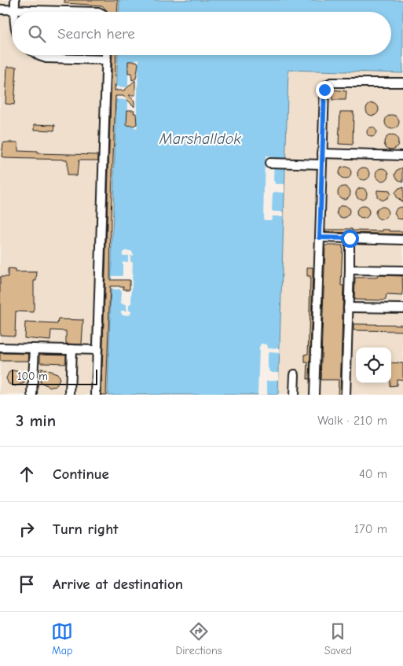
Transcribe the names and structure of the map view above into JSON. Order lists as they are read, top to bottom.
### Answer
{
  "water": ["Marshalldok"],
  "scale_bar": "100 m",
  "page": {
    "search": "Search here",
    "scale": "100 m",
    "heading": ["3 min", "Walk · 210 m"],
    "list": [
      ["Continue", "40 m"],
      ["Turn right", "170 m"],
      "Arrive at destination"
    ],
    "nav": ["Map", "Directions", "Saved"]
  }
}
